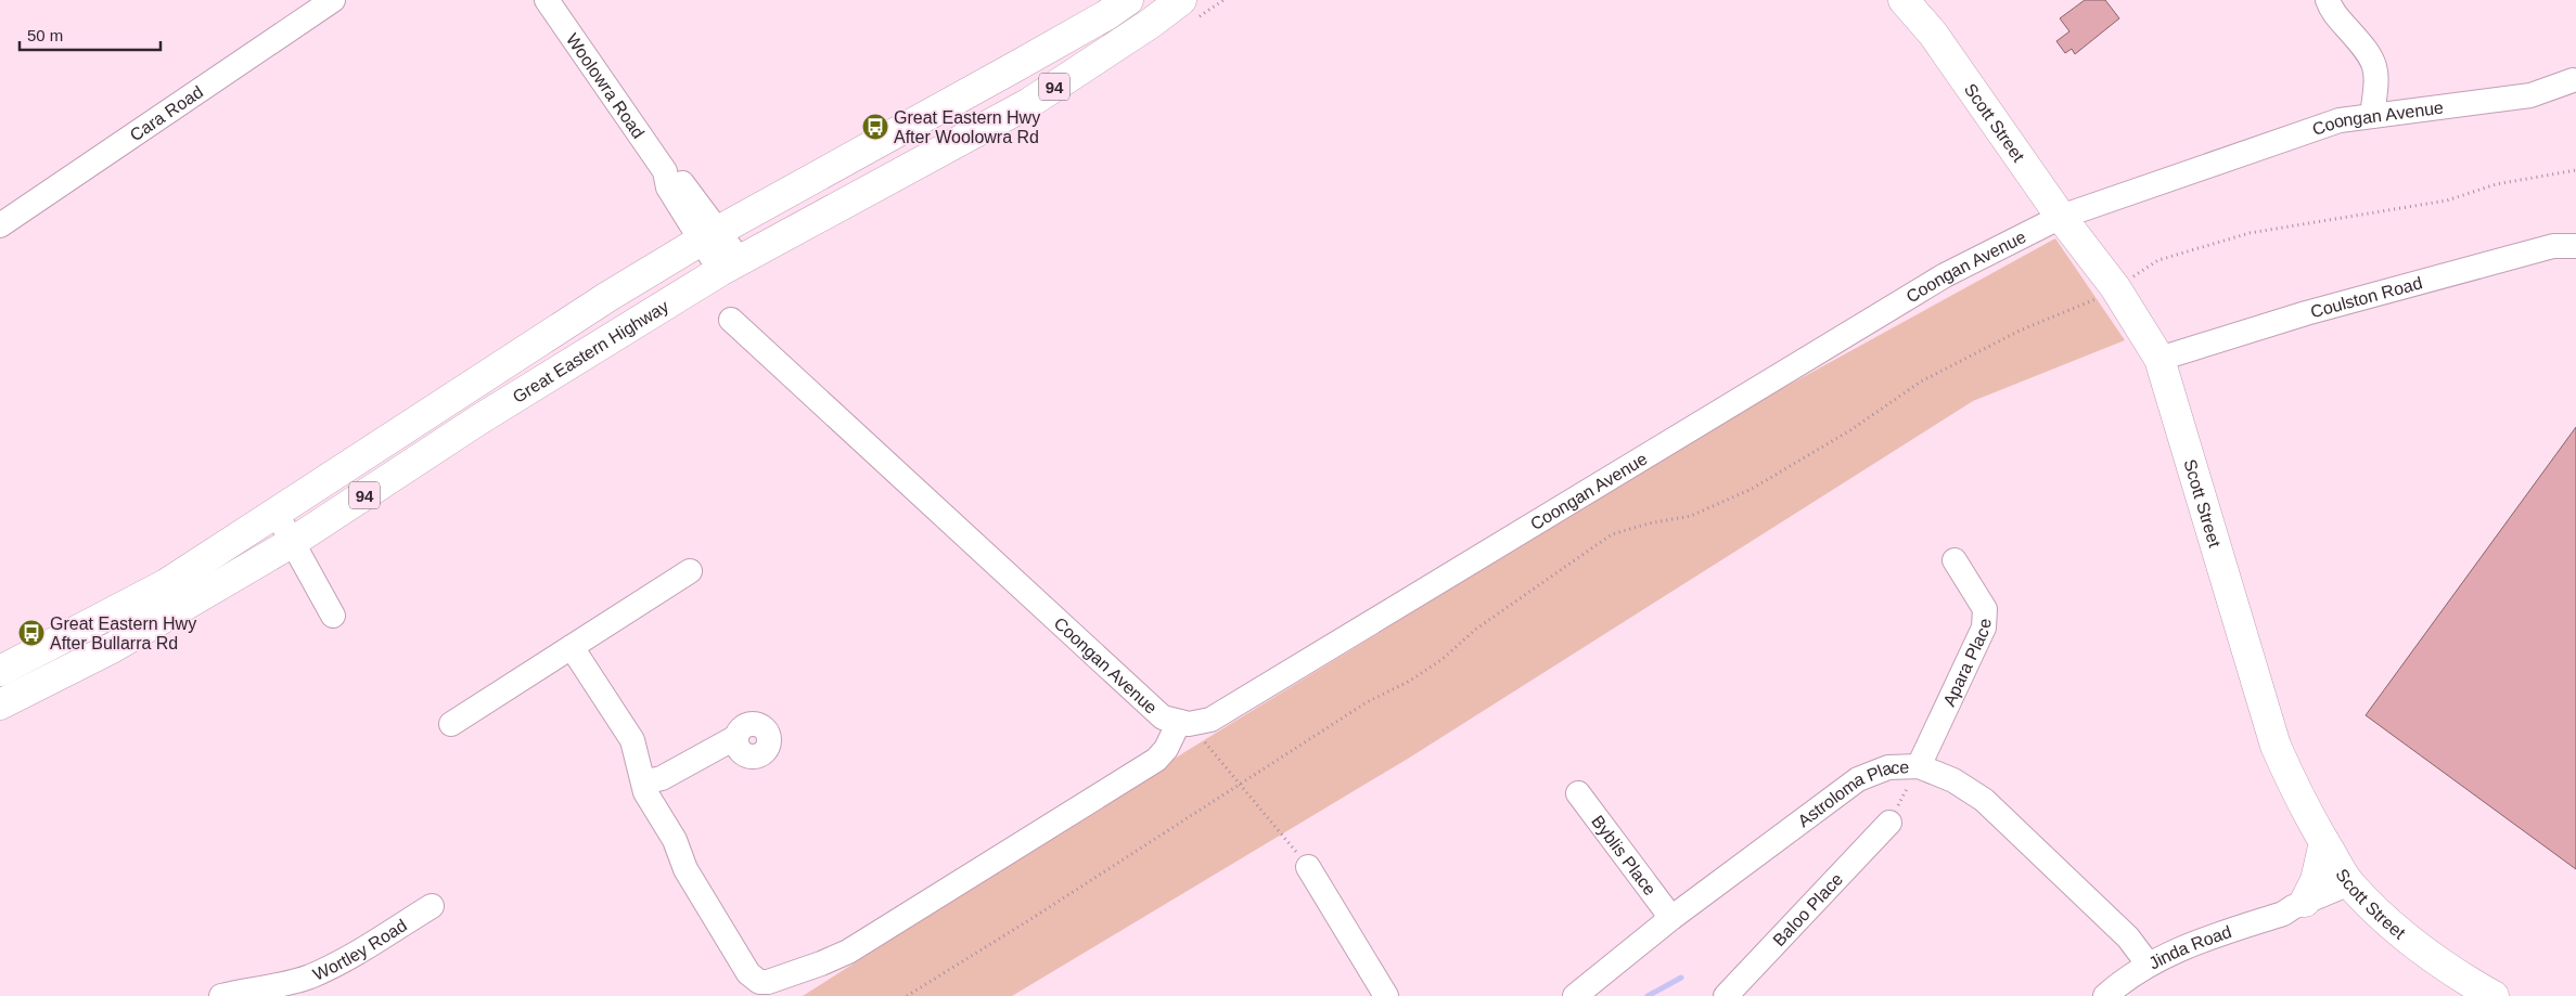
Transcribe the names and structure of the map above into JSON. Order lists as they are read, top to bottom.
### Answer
{
  "streets": {
    "main road": ["94", "Scott Street", "Great Eastern Highway"],
    "street": [
      "Woolowra Road",
      "Cara Road",
      "Coongan Avenue",
      "Coulston Road",
      "Apara Place",
      "Astroloma Place",
      "Byblis Place",
      "Baloo Place",
      "Wortley Road",
      "Jinda Road"
    ]
  },
  "crossings": [
    ["Woolowra Road", "Great Eastern Highway"],
    ["Coongan Avenue", "Scott Street"],
    ["Scott Street", "Coulston Road"],
    ["Scott Street", "Jinda Road"],
    ["Apara Place", "Astroloma Place"],
    ["Astroloma Place", "Byblis Place"],
    ["Astroloma Place", "Jinda Road"]
  ],
  "places": {
    "bus stop": ["Great Eastern Hwy After Woolowra Rd", "Great Eastern Hwy After Bullarra Rd"]
  },
  "scale_bar": "50 m"
}
